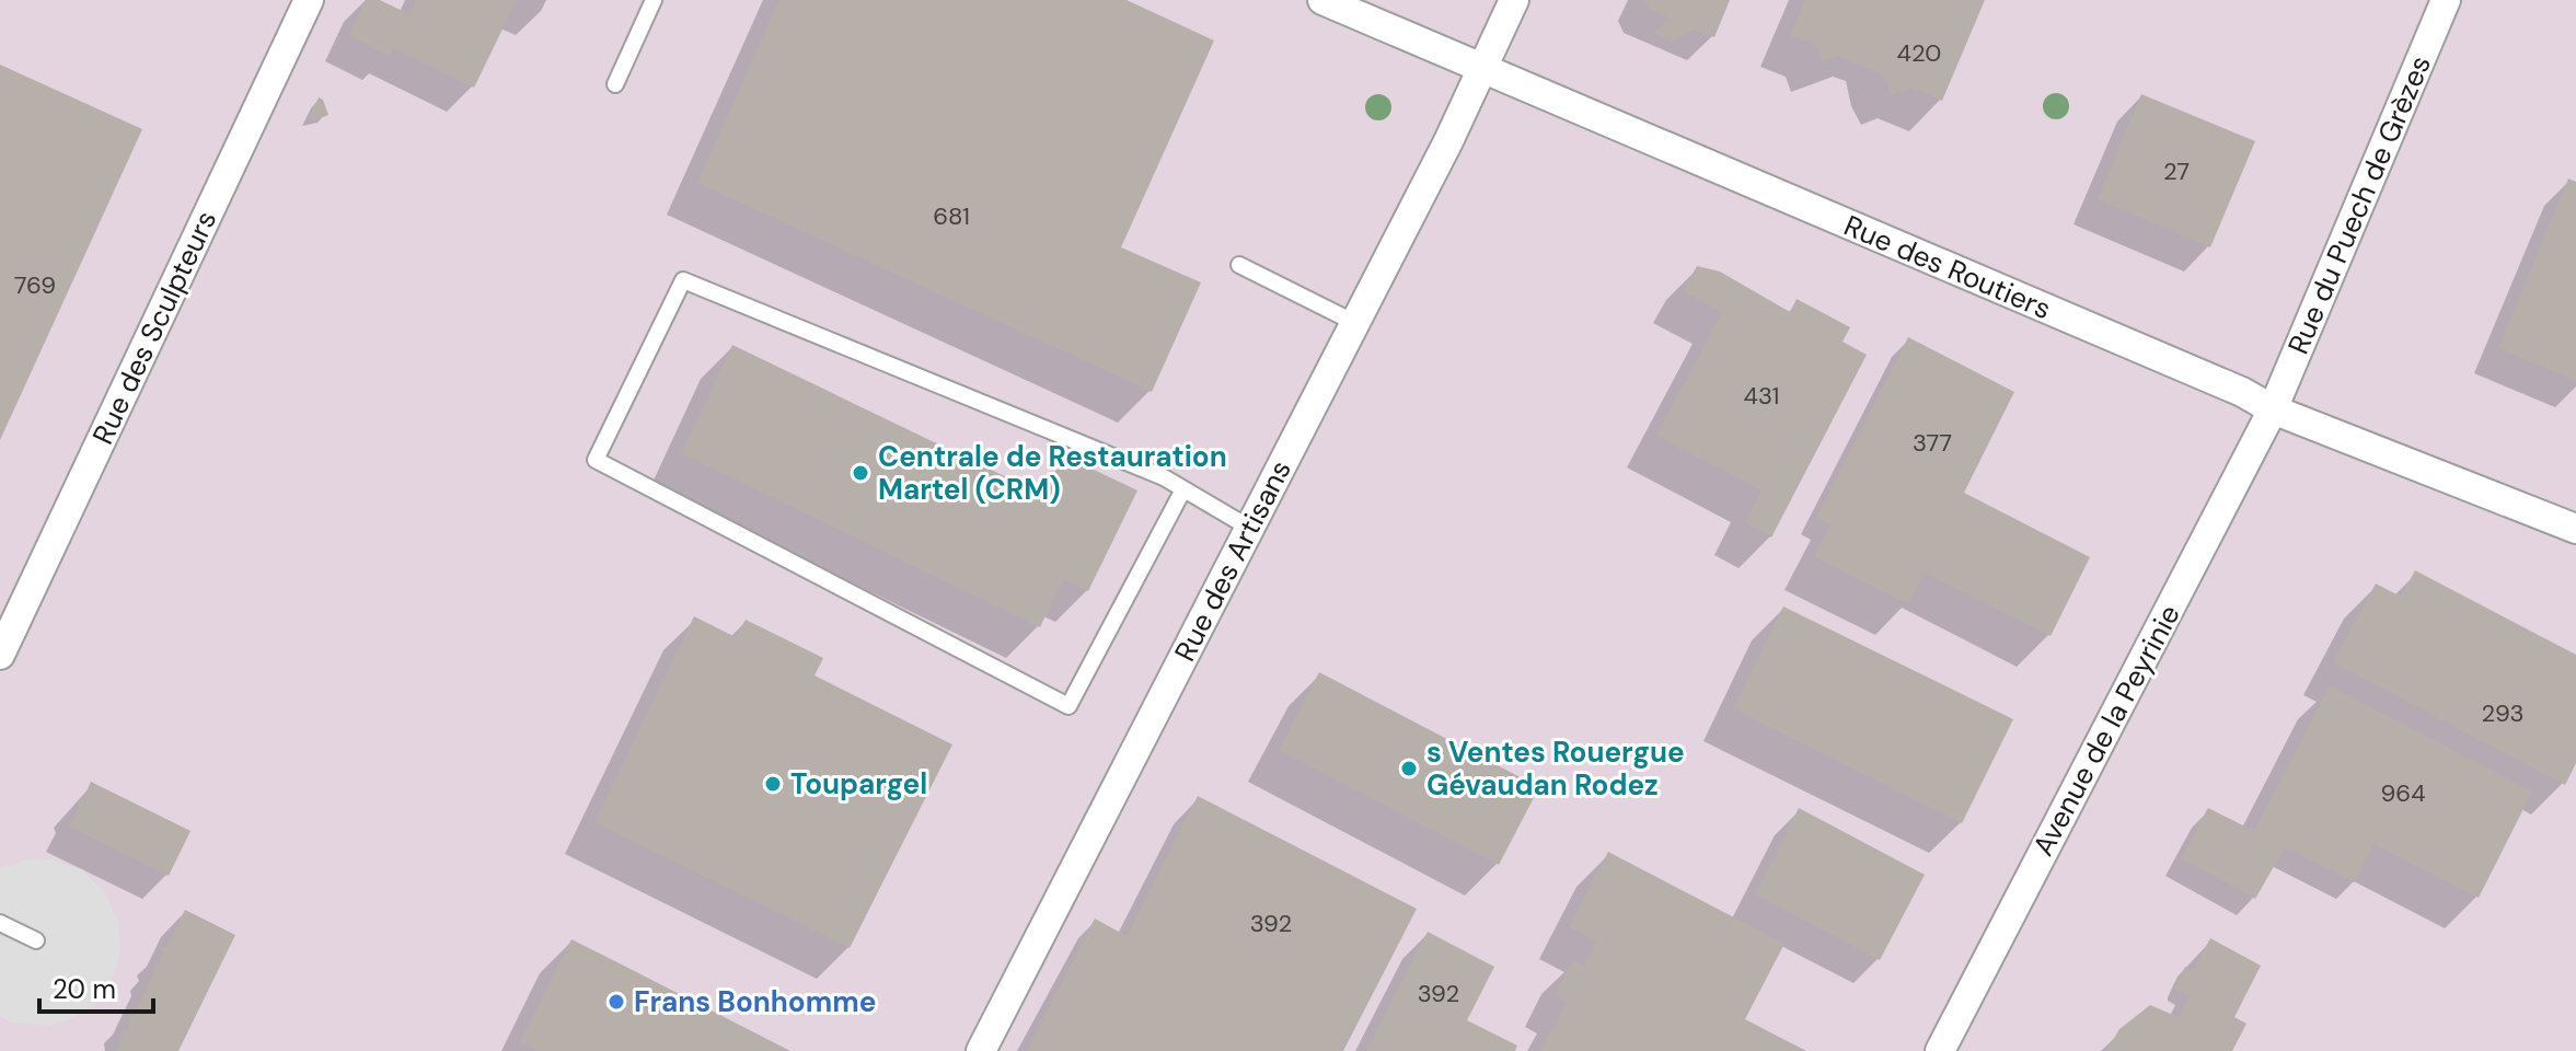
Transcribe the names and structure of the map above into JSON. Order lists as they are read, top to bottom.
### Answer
{
  "streets": {
    "street": [
      "Rue du Puech de Grèzes",
      "Rue des Routiers",
      "Rue des Sculpteurs",
      "Rue des Artisans",
      "Avenue de la Peyrinie"
    ]
  },
  "crossings": [
    ["Rue du Puech de Grèzes", "Rue des Routiers"],
    ["Rue du Puech de Grèzes", "Avenue de la Peyrinie"],
    ["Rue des Routiers", "Rue des Artisans"],
    ["Rue des Routiers", "Avenue de la Peyrinie"]
  ],
  "places": [
    "Centrale de Restauration Martel (CRM)",
    "s Ventes Rouergue Gévaudan Rodez",
    "Toupargel",
    "Frans Bonhomme"
  ],
  "house_numbers": [
    "420",
    "27",
    "681",
    "769",
    "431",
    "377",
    "293",
    "964",
    "392",
    "392"
  ],
  "scale_bar": "20 m"
}
